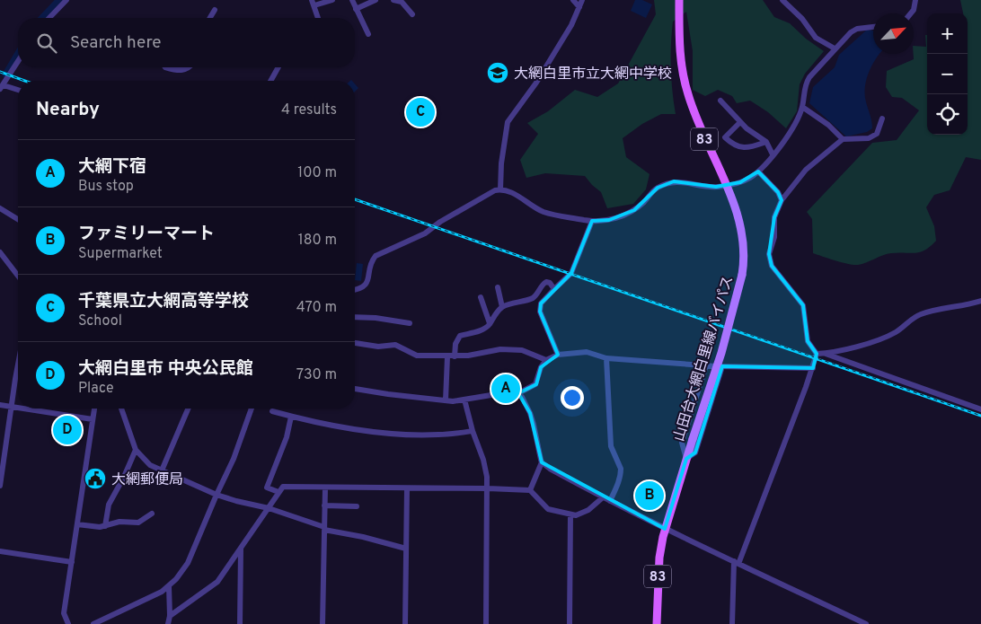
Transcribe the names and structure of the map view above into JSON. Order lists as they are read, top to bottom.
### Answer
{
  "streets": {
    "main road": ["83", "山田台大網白里線バイパス"]
  },
  "places": {
    "school or university": ["大網白里市立大網中学校"],
    "public building": ["大網郵便局"]
  },
  "north": "top right",
  "page": {
    "map_buttons": ["+", "−"],
    "search": "Search here",
    "heading": ["Nearby", "4 results"],
    "pins": [
      "C",
      "A",
      "D",
      "B"
    ],
    "list": [
      {
        "mark": "A",
        "name": "大網下宿",
        "note": "Bus stop",
        "value": "100 m"
      },
      {
        "mark": "B",
        "name": "ファミリーマート",
        "note": "Supermarket",
        "value": "180 m"
      },
      {
        "mark": "C",
        "name": "千葉県立大網高等学校",
        "note": "School",
        "value": "470 m"
      },
      {
        "mark": "D",
        "name": "大網白里市 中央公民館",
        "note": "Place",
        "value": "730 m"
      }
    ]
  }
}
